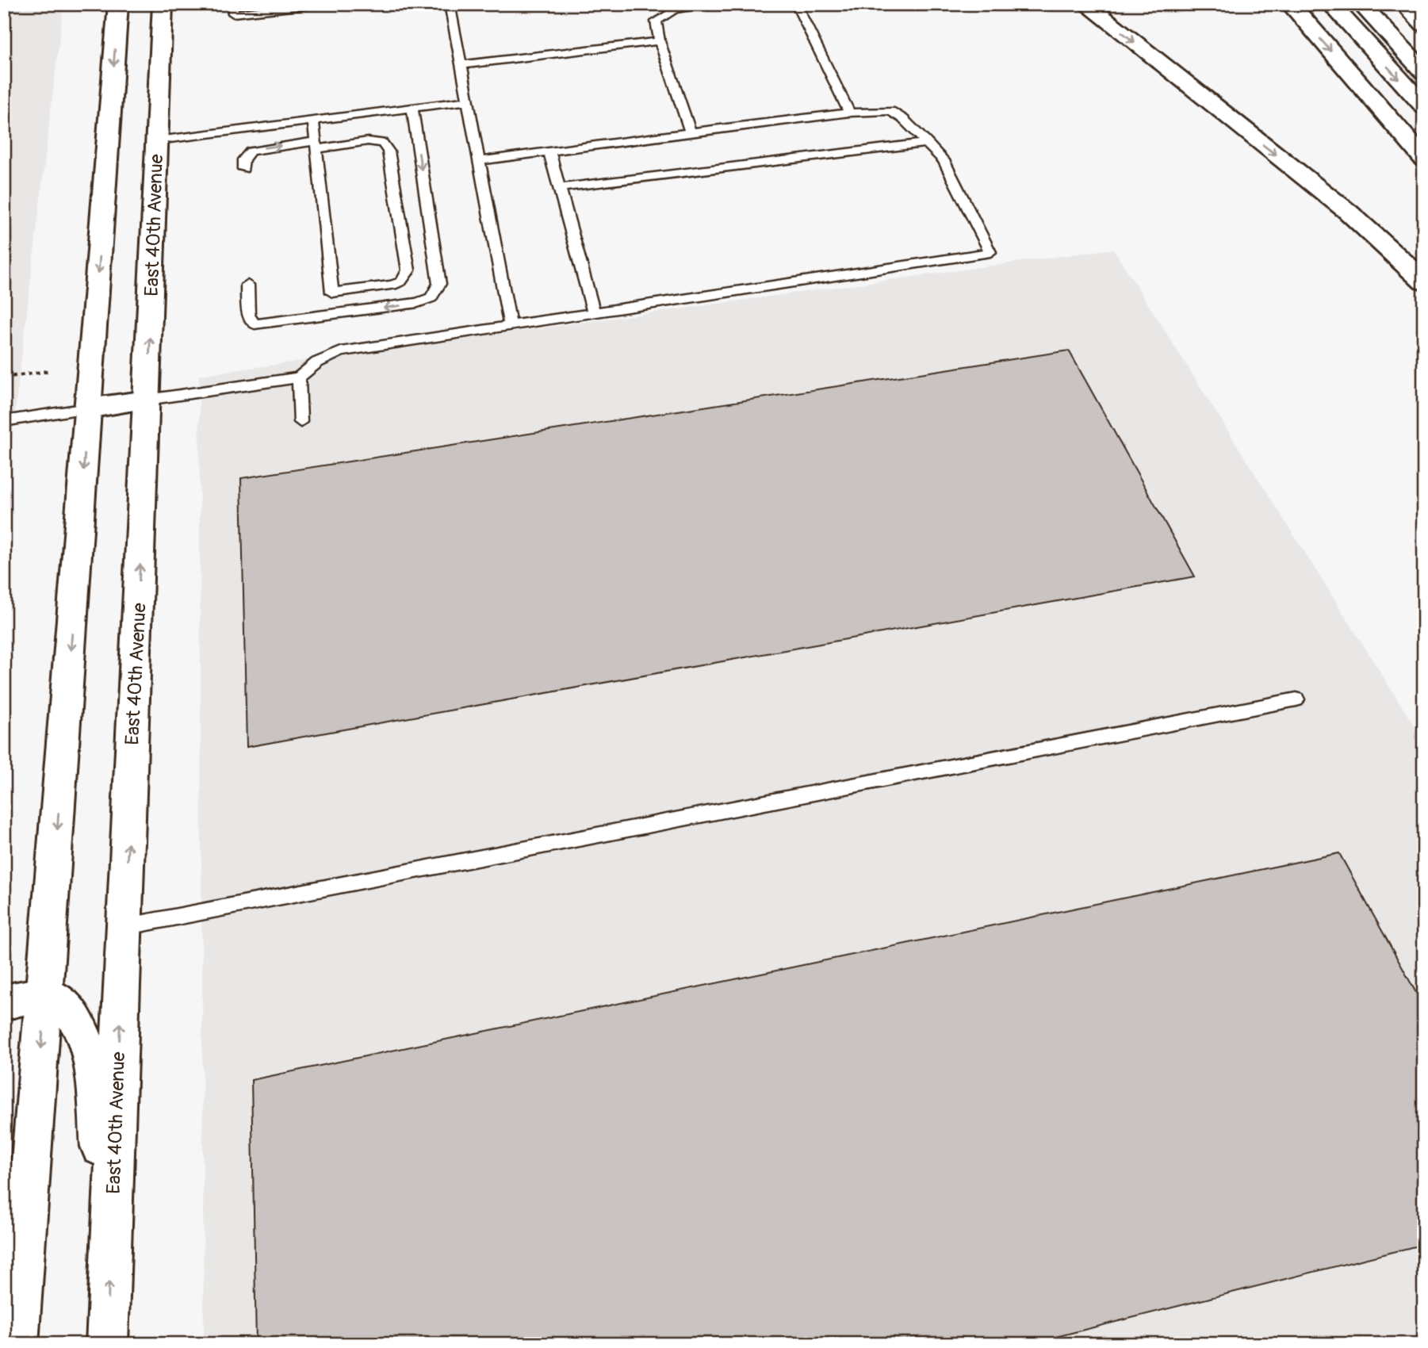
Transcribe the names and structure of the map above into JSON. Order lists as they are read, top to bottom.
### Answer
{
  "streets": {
    "main road": ["East 40th Avenue"]
  }
}
